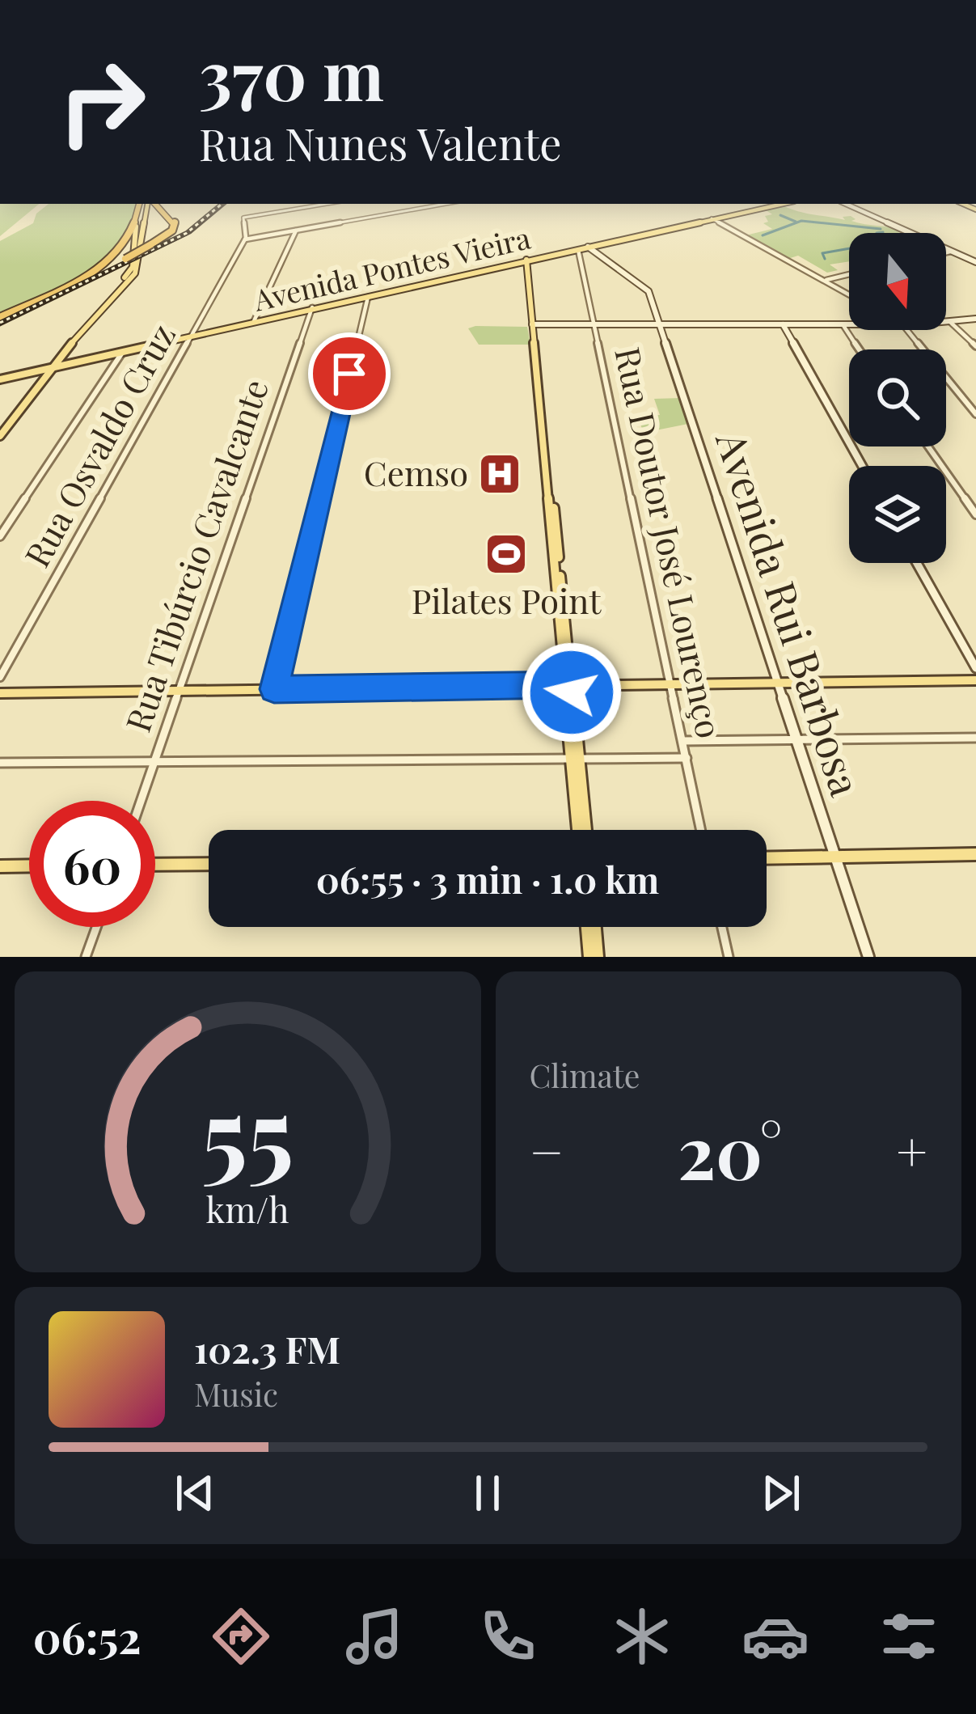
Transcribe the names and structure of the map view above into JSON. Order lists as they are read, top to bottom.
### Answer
{
  "streets": {
    "main road": ["Avenida Pontes Vieira", "Avenida Rui Barbosa"],
    "street": ["Rua Osvaldo Cruz", "Rua Doutor José Lourenço", "Rua Tibúrcio Cavalcante"]
  },
  "crossings": [
    ["Avenida Pontes Vieira", "Rua Osvaldo Cruz"],
    ["Avenida Pontes Vieira", "Rua Doutor José Lourenço"],
    ["Avenida Pontes Vieira", "Rua Tibúrcio Cavalcante"],
    ["Avenida Pontes Vieira", "Avenida Rui Barbosa"]
  ],
  "places": {
    "hospital": ["Cemso"],
    "sports": ["Pilates Point"]
  },
  "north": "bottom",
  "page": {
    "turn": ["370 m", "Rua Nunes Valente"],
    "limit": "60",
    "trip": "06:55 · 3 min · 1.0 km",
    "tile": "Climate",
    "heat": ["−", "20°", "+"],
    "song": ["102.3 FM", "Music"],
    "tabs": "06:52",
    "gauge": ["55", "km/h"]
  }
}
